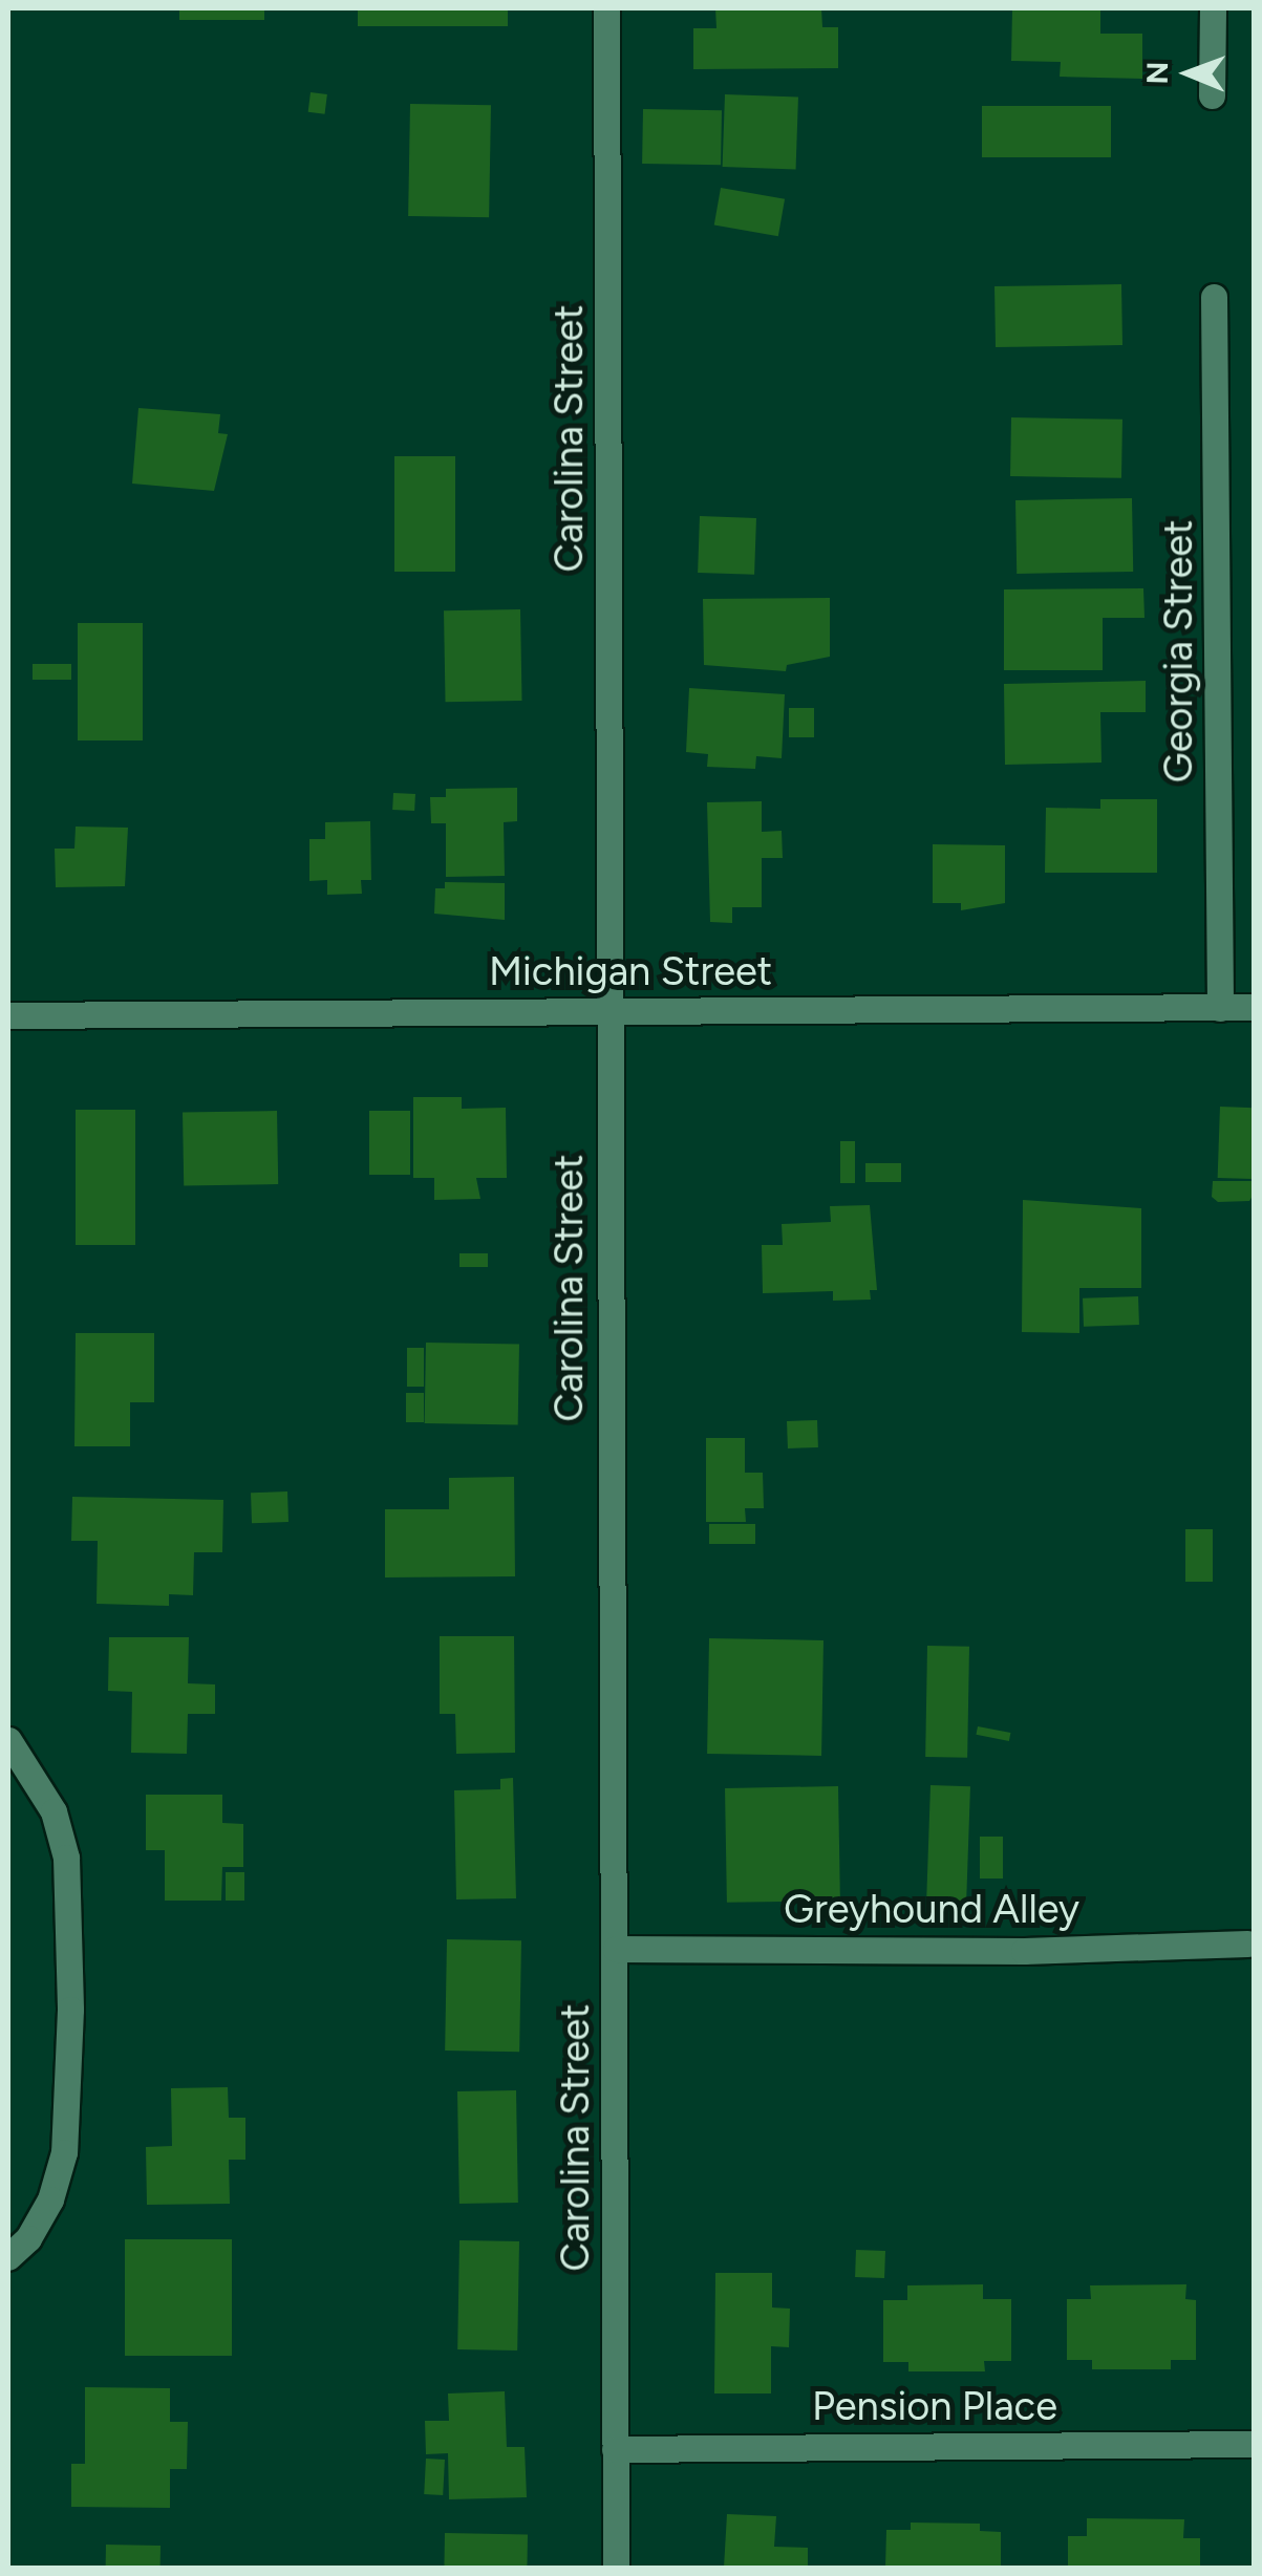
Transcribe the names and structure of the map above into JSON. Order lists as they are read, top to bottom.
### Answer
{
  "streets": {
    "street": [
      "Carolina Street",
      "Georgia Street",
      "Michigan Street",
      "Greyhound Alley",
      "Pension Place"
    ]
  },
  "crossings": [
    ["Carolina Street", "Michigan Street"],
    ["Carolina Street", "Greyhound Alley"],
    ["Carolina Street", "Pension Place"],
    ["Georgia Street", "Michigan Street"]
  ],
  "north": "left"
}
